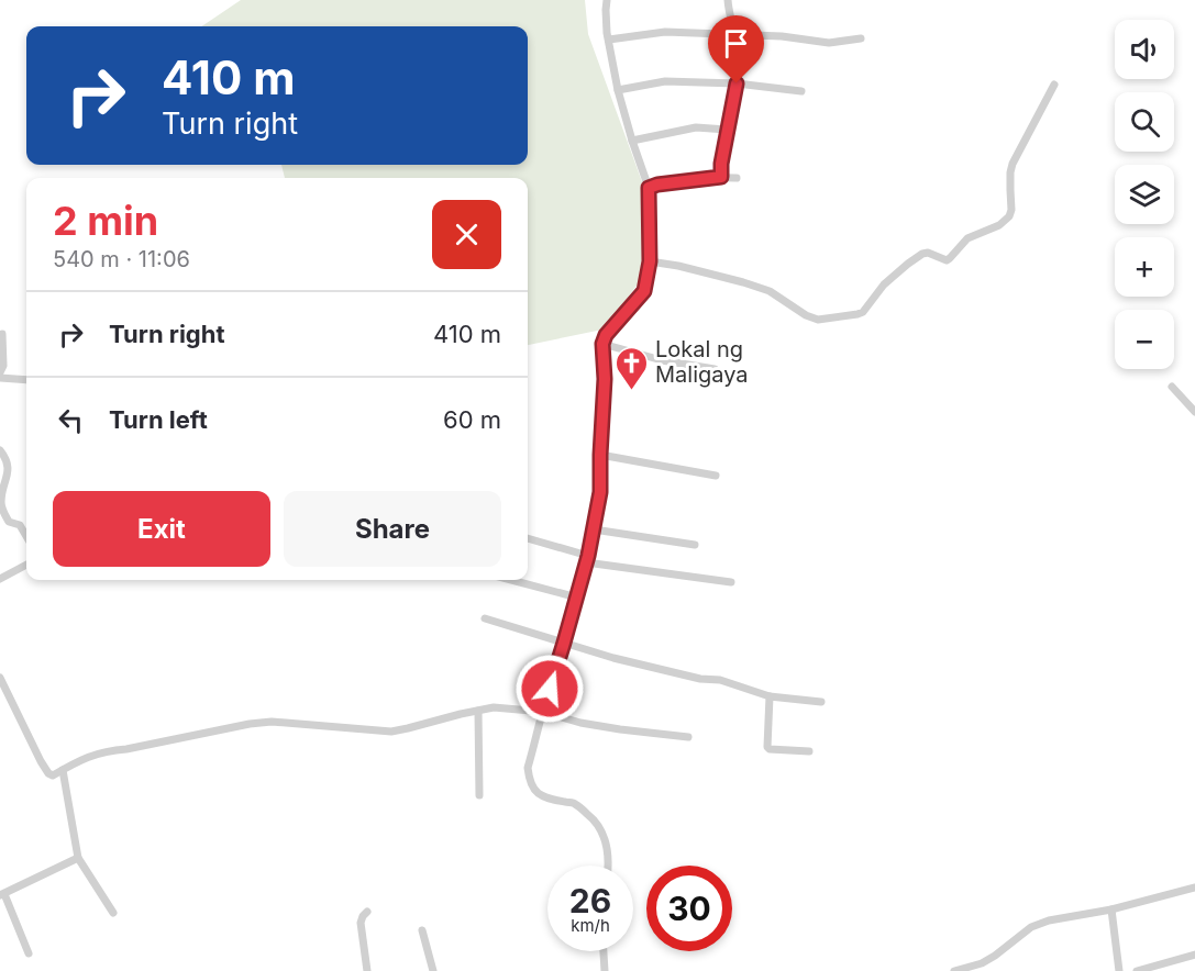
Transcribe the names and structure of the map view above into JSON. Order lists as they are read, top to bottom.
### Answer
{
  "places": {
    "church": ["Lokal ng Maligaya"]
  },
  "page": {
    "map_buttons": ["+", "−"],
    "turn": ["410 m", "Turn right"],
    "heading": ["2 min", "540 m · 11:06"],
    "list": [
      {
        "name": "Turn right",
        "value": "410 m"
      },
      {
        "name": "Turn left",
        "value": "60 m"
      }
    ],
    "buttons": ["Exit", "Share"],
    "speed": "26 km/h",
    "limit": "30"
  }
}
